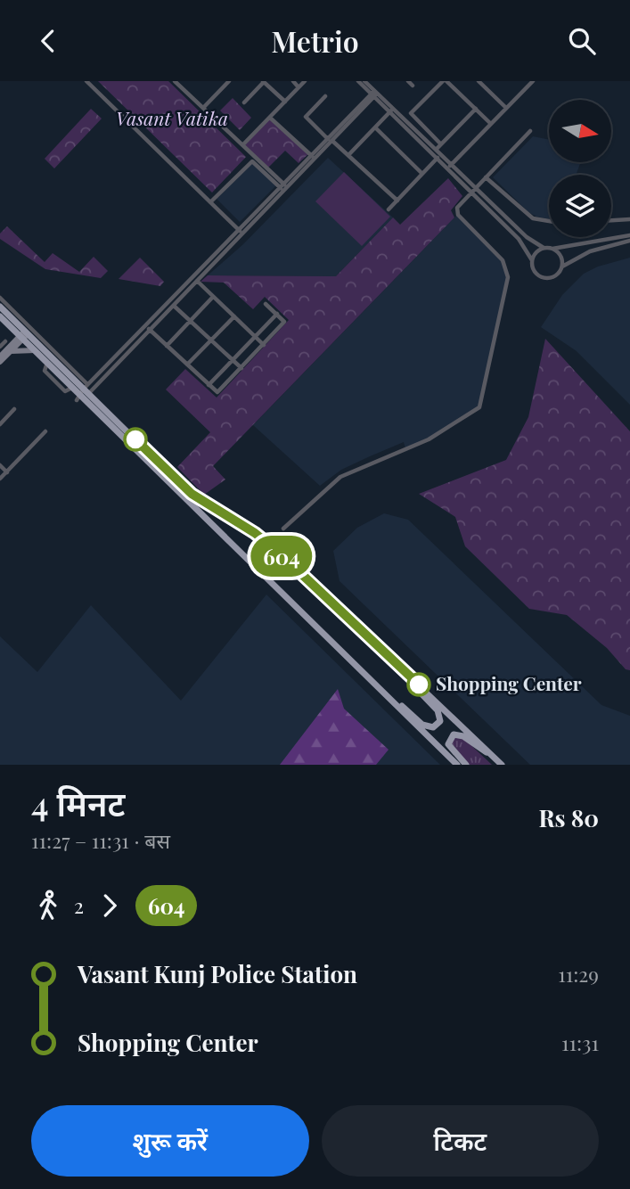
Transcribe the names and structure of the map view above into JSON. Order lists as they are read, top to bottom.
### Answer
{
  "parks": ["Vasant Vatika"],
  "places": ["Shopping Center"],
  "lines": ["bus line 604"],
  "north": "right",
  "page": {
    "header": "Metrio",
    "on_map": "604",
    "heading": ["4 मिनट", "11:27 – 11:31 · बस", "Rs 80"],
    "legs": ["2", "604"],
    "list": [
      {
        "name": "Vasant Kunj Police Station",
        "value": "11:29"
      },
      {
        "name": "Shopping Center",
        "value": "11:31"
      }
    ],
    "buttons": ["शुरू करें", "टिकट"]
  }
}
